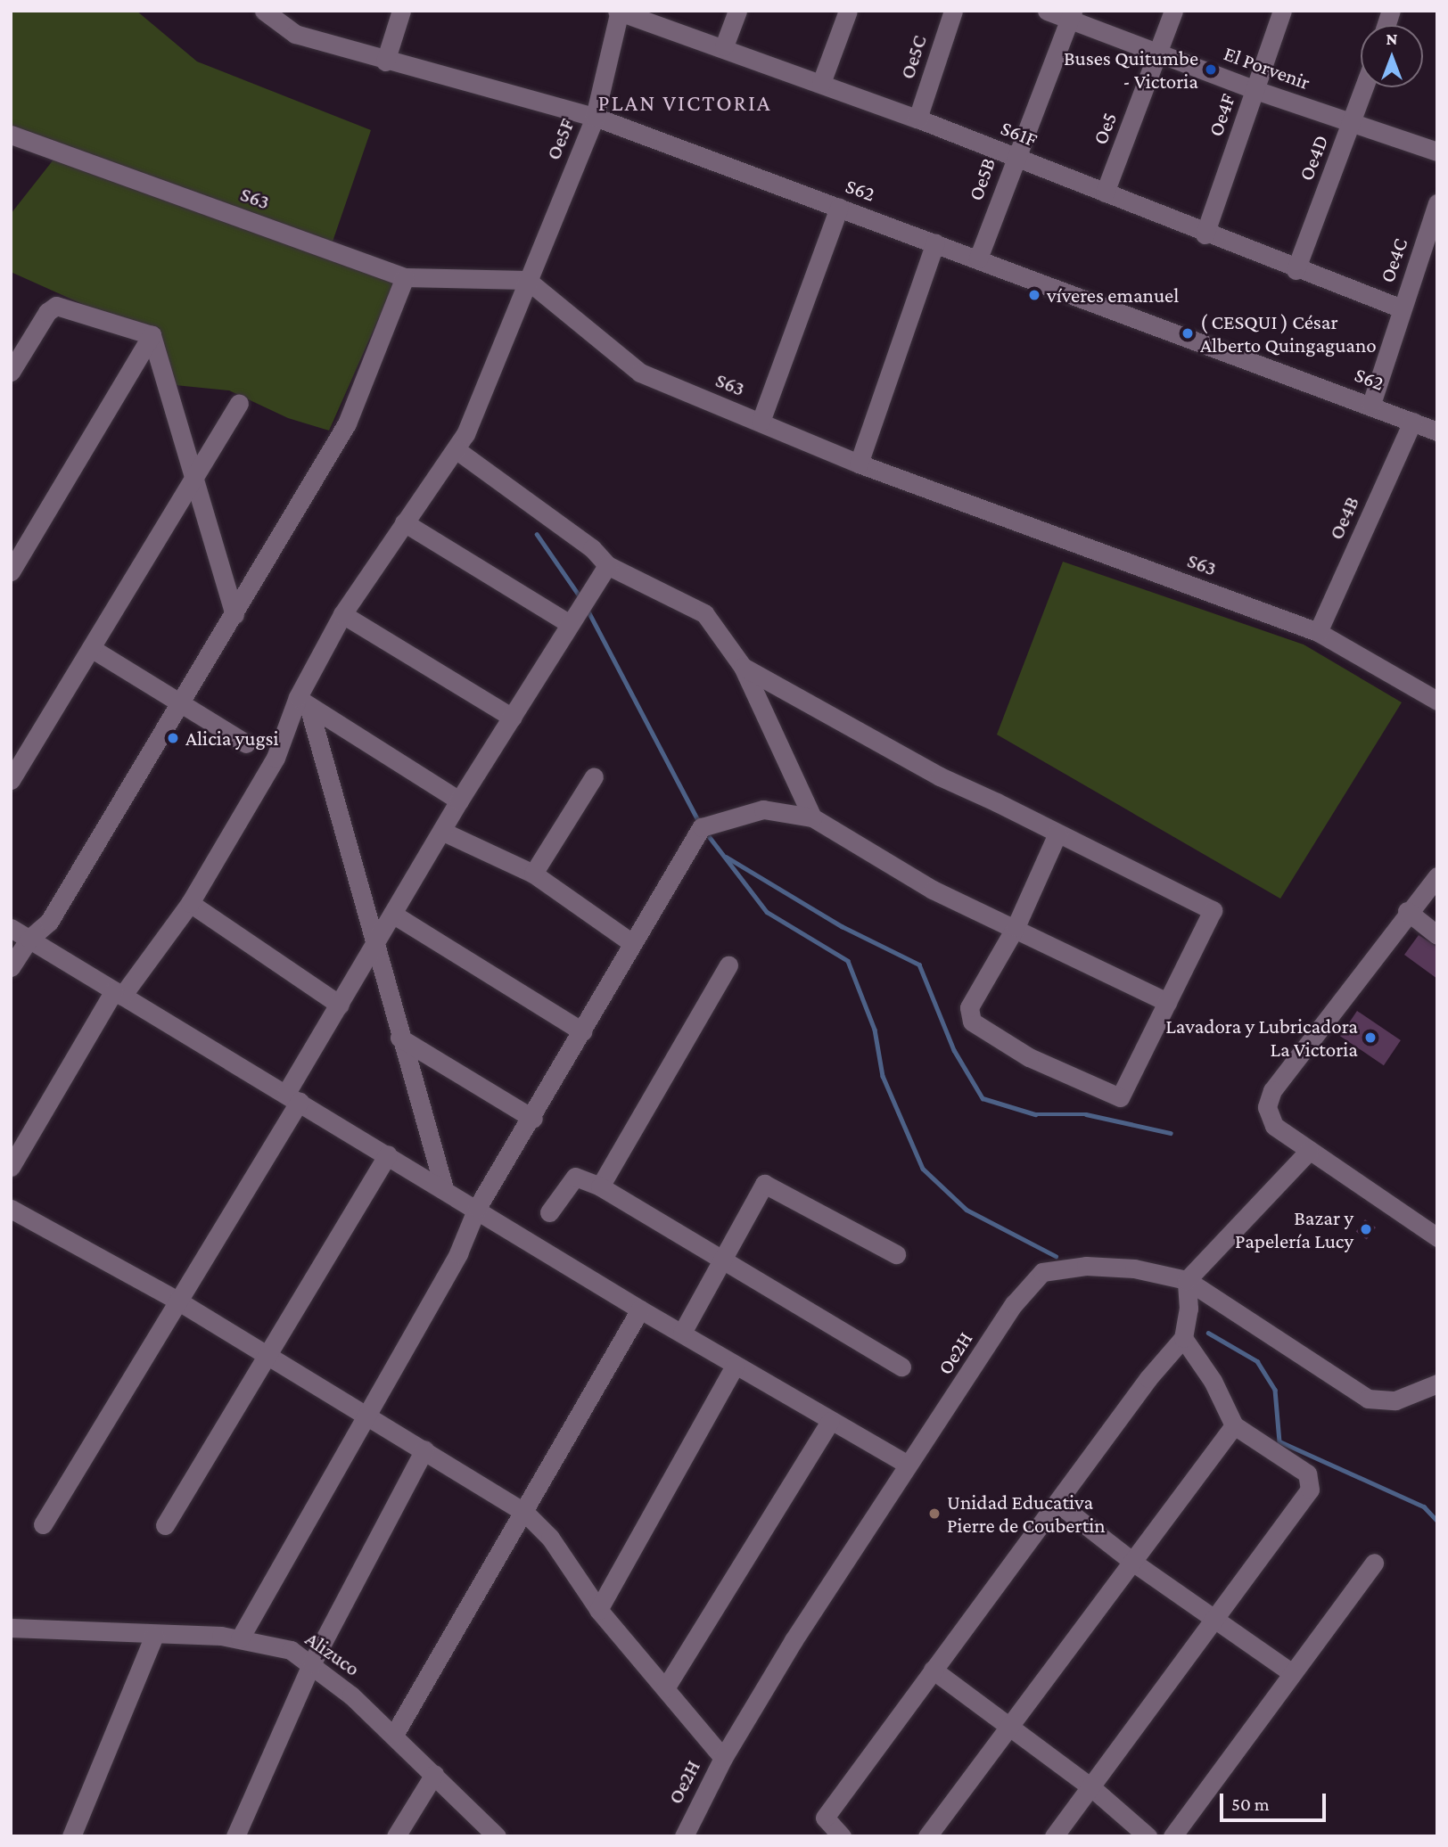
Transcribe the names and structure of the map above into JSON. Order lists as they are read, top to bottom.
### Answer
{
  "streets": {
    "street": [
      "Oe5C",
      "El Porvenir",
      "Oe4F",
      "Oe5",
      "S61F",
      "Oe5F",
      "Oe4D",
      "Oe5B",
      "S62",
      "S63",
      "Oe4C",
      "Oe4B",
      "Oe2H",
      "Alizuco"
    ]
  },
  "crossings": [
    ["Oe5C", "S61F"],
    ["El Porvenir", "Oe4F"],
    ["El Porvenir", "Oe5"],
    ["El Porvenir", "Oe4D"],
    ["El Porvenir", "Oe5B"],
    ["Oe4F", "S61F"],
    ["Oe5", "S61F"],
    ["S61F", "Oe5F"],
    ["S61F", "Oe4D"],
    ["S61F", "Oe5B"],
    ["S61F", "Oe4C"],
    ["Oe5F", "S62"],
    ["Oe5F", "S63"],
    ["Oe5B", "S62"],
    ["S62", "Oe4C"],
    ["S62", "Oe4B"],
    ["S63", "Oe4B"]
  ],
  "districts": ["PLAN VICTORIA"],
  "places": [
    "Buses Quitumbe - Victoria",
    "víveres emanuel",
    "( CESQUI ) César Alberto Quingaguano",
    "Alicia yugsi",
    "Lavadora y Lubricadora La Victoria",
    "Bazar y Papelería Lucy",
    "Unidad Educativa Pierre de Coubertin"
  ],
  "scale_bar": "50 m",
  "north": "top"
}
